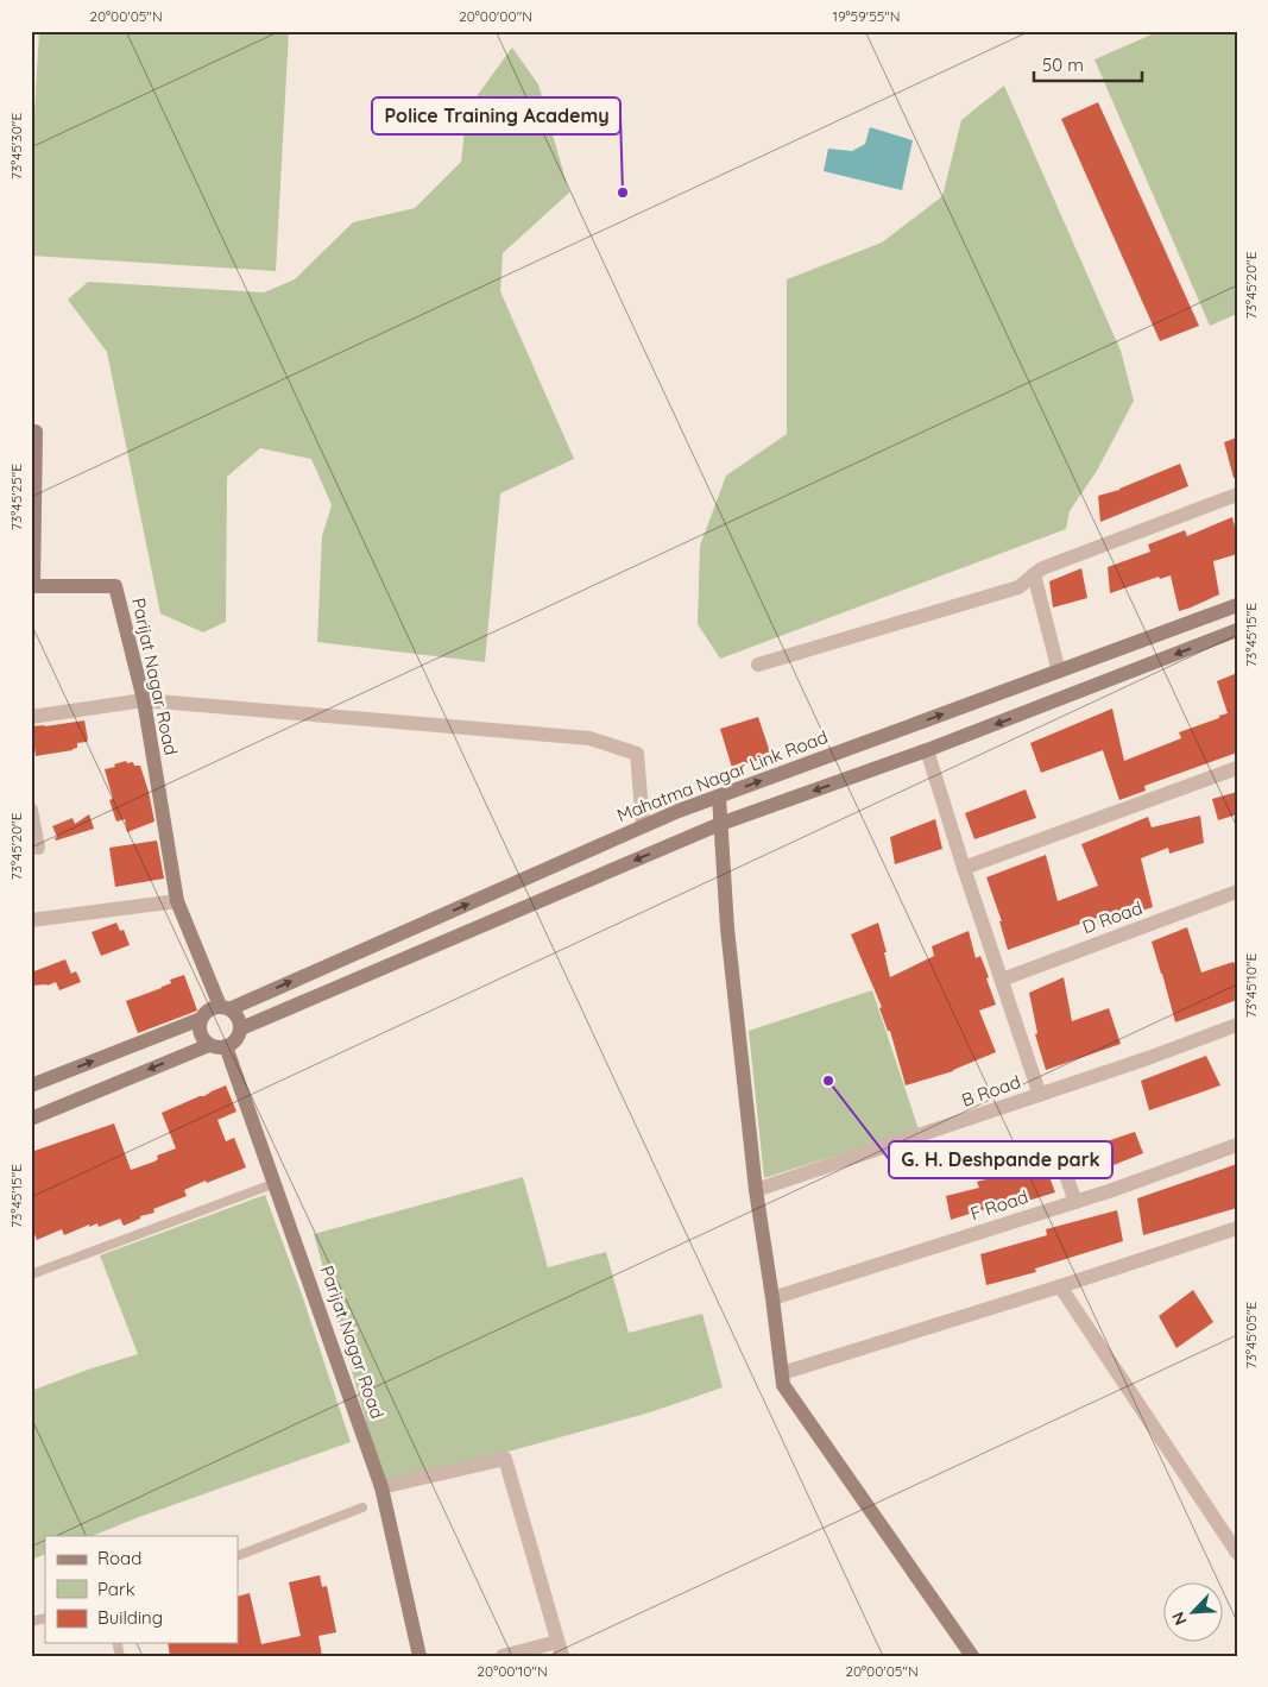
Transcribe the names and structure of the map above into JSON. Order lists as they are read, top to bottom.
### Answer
{
  "streets": {
    "main road": ["Parijat Nagar Road", "Mahatma Nagar Link Road"],
    "street": ["D Road", "B Road", "F Road"]
  },
  "crossings": [
    ["Parijat Nagar Road", "Mahatma Nagar Link Road"]
  ],
  "places": ["Police Training Academy", "G. H. Deshpande park"],
  "legend": ["Road", "Park", "Building"],
  "scale_bar": "50 m",
  "north": "bottom left",
  "coordinates": [
    "20°00'05\"N",
    "20°00'00\"N",
    "19°59'55\"N",
    "73°45'30\"E",
    "73°45'20\"E",
    "73°45'25\"E",
    "73°45'15\"E",
    "73°45'10\"E",
    "73°45'05\"E",
    "20°00'10\"N"
  ]
}
